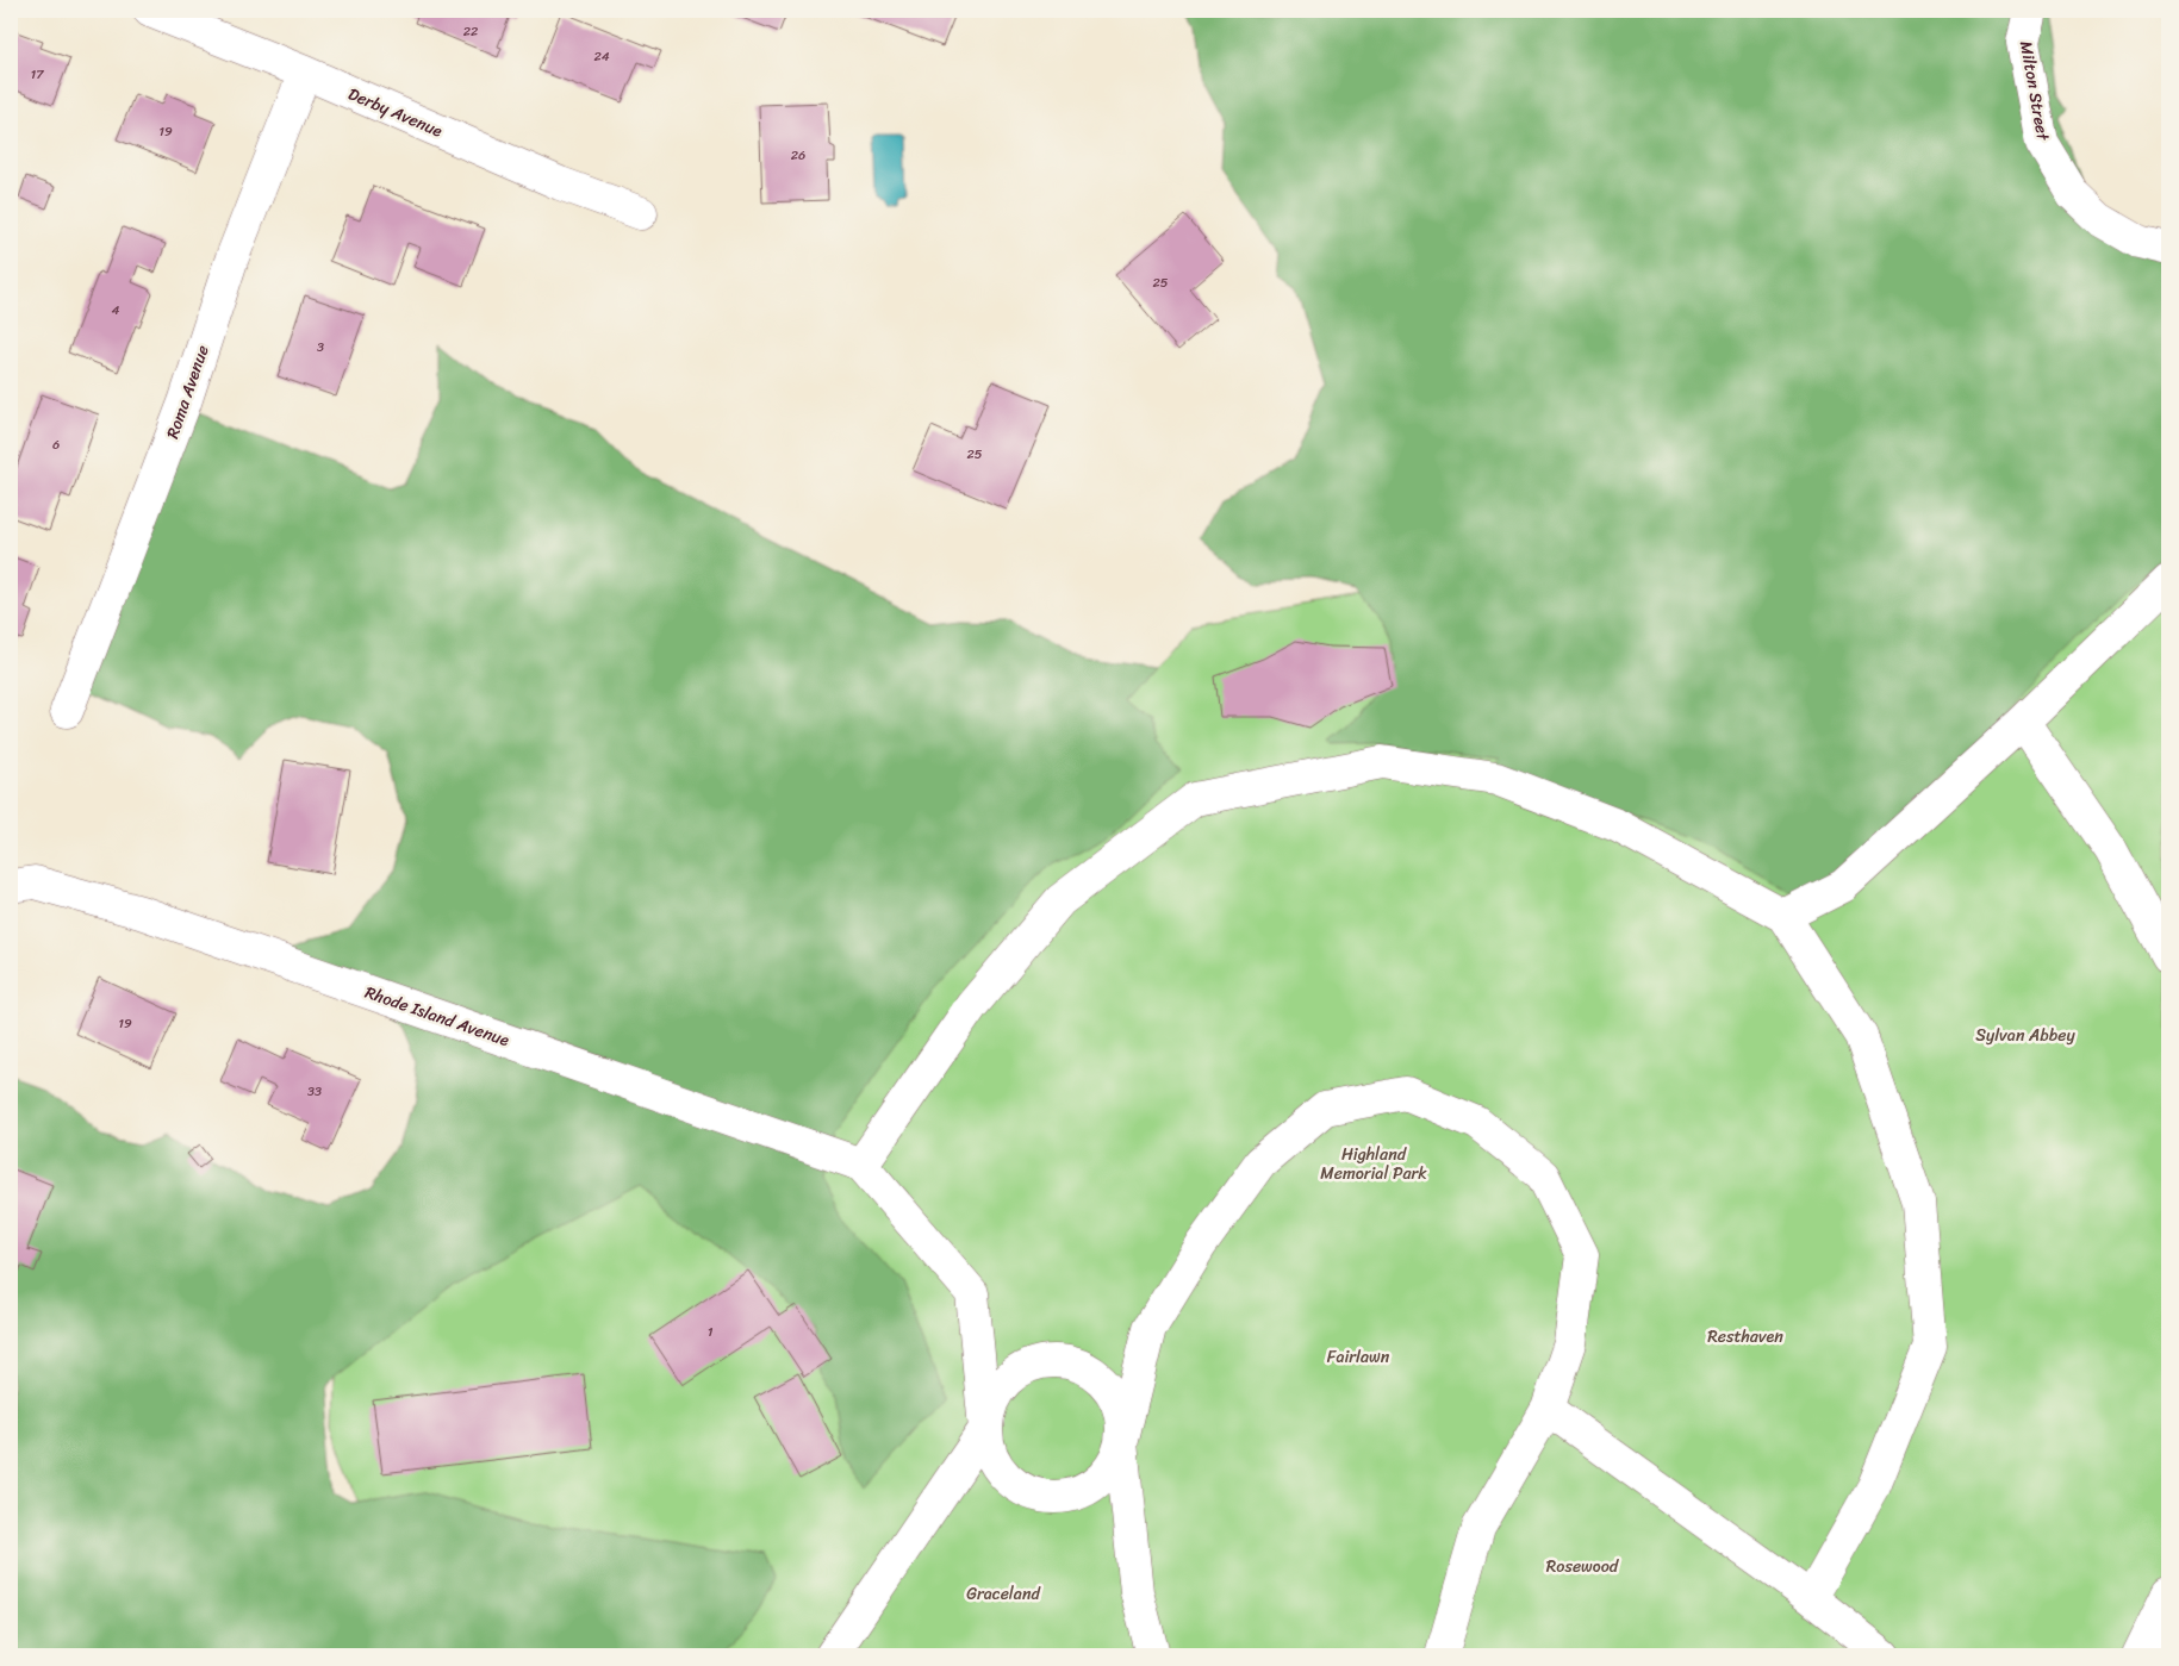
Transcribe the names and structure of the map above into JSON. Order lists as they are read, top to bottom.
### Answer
{
  "streets": {
    "street": [
      "Milton Street",
      "Derby Avenue",
      "Roma Avenue",
      "Rhode Island Avenue"
    ]
  },
  "crossings": [
    ["Derby Avenue", "Roma Avenue"]
  ],
  "parks": [
    "Sylvan Abbey",
    "Highland Memorial Park",
    "Resthaven",
    "Fairlawn",
    "Rosewood",
    "Graceland"
  ],
  "house_numbers": [
    "22",
    "24",
    "17",
    "19",
    "26",
    "25",
    "4",
    "3",
    "6",
    "25",
    "19",
    "33",
    "1"
  ]
}
